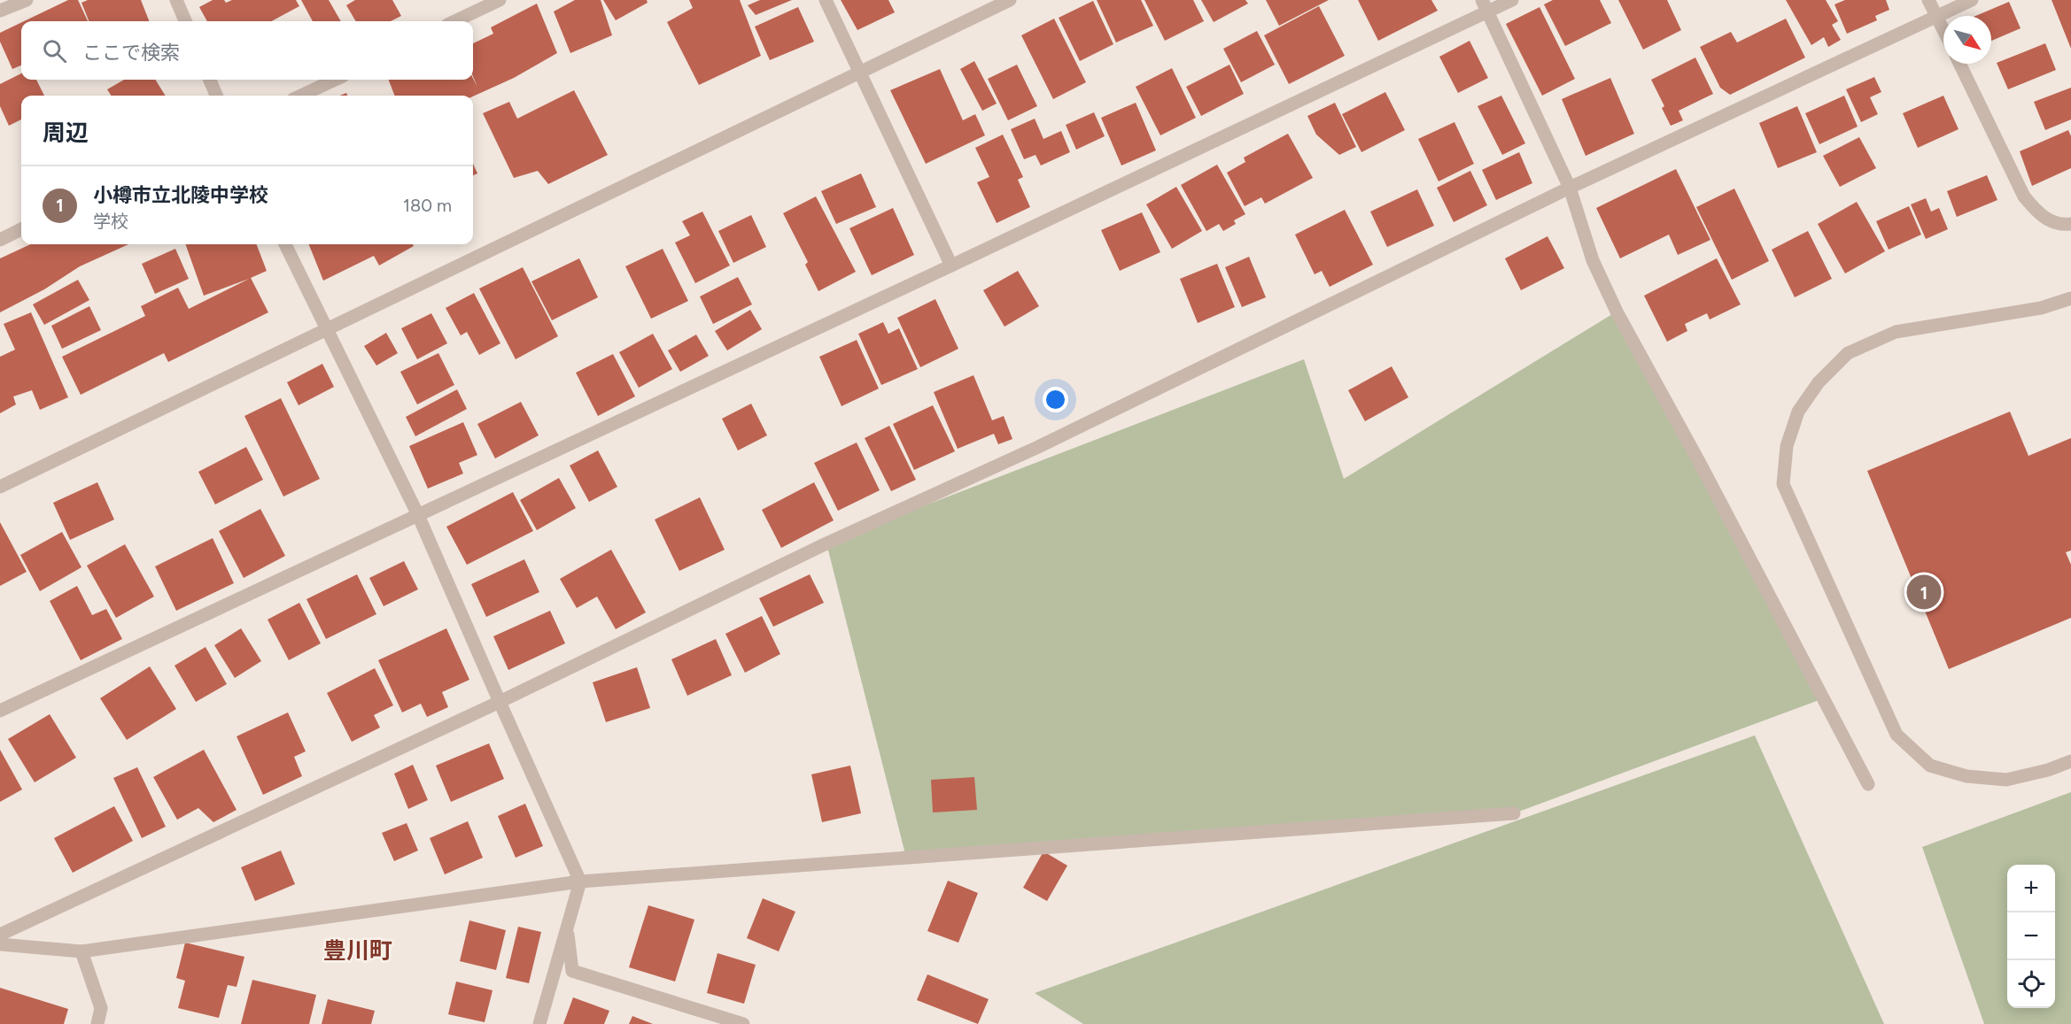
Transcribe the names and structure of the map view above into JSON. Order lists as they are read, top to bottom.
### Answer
{
  "districts": ["豊川町"],
  "north": "bottom right",
  "page": {
    "search": "ここで検索",
    "heading": "周辺",
    "list": [
      {
        "mark": "1",
        "name": "小樽市立北陵中学校",
        "note": "学校",
        "value": "180 m"
      }
    ],
    "pins": "1",
    "map_buttons": ["+", "−"]
  }
}
